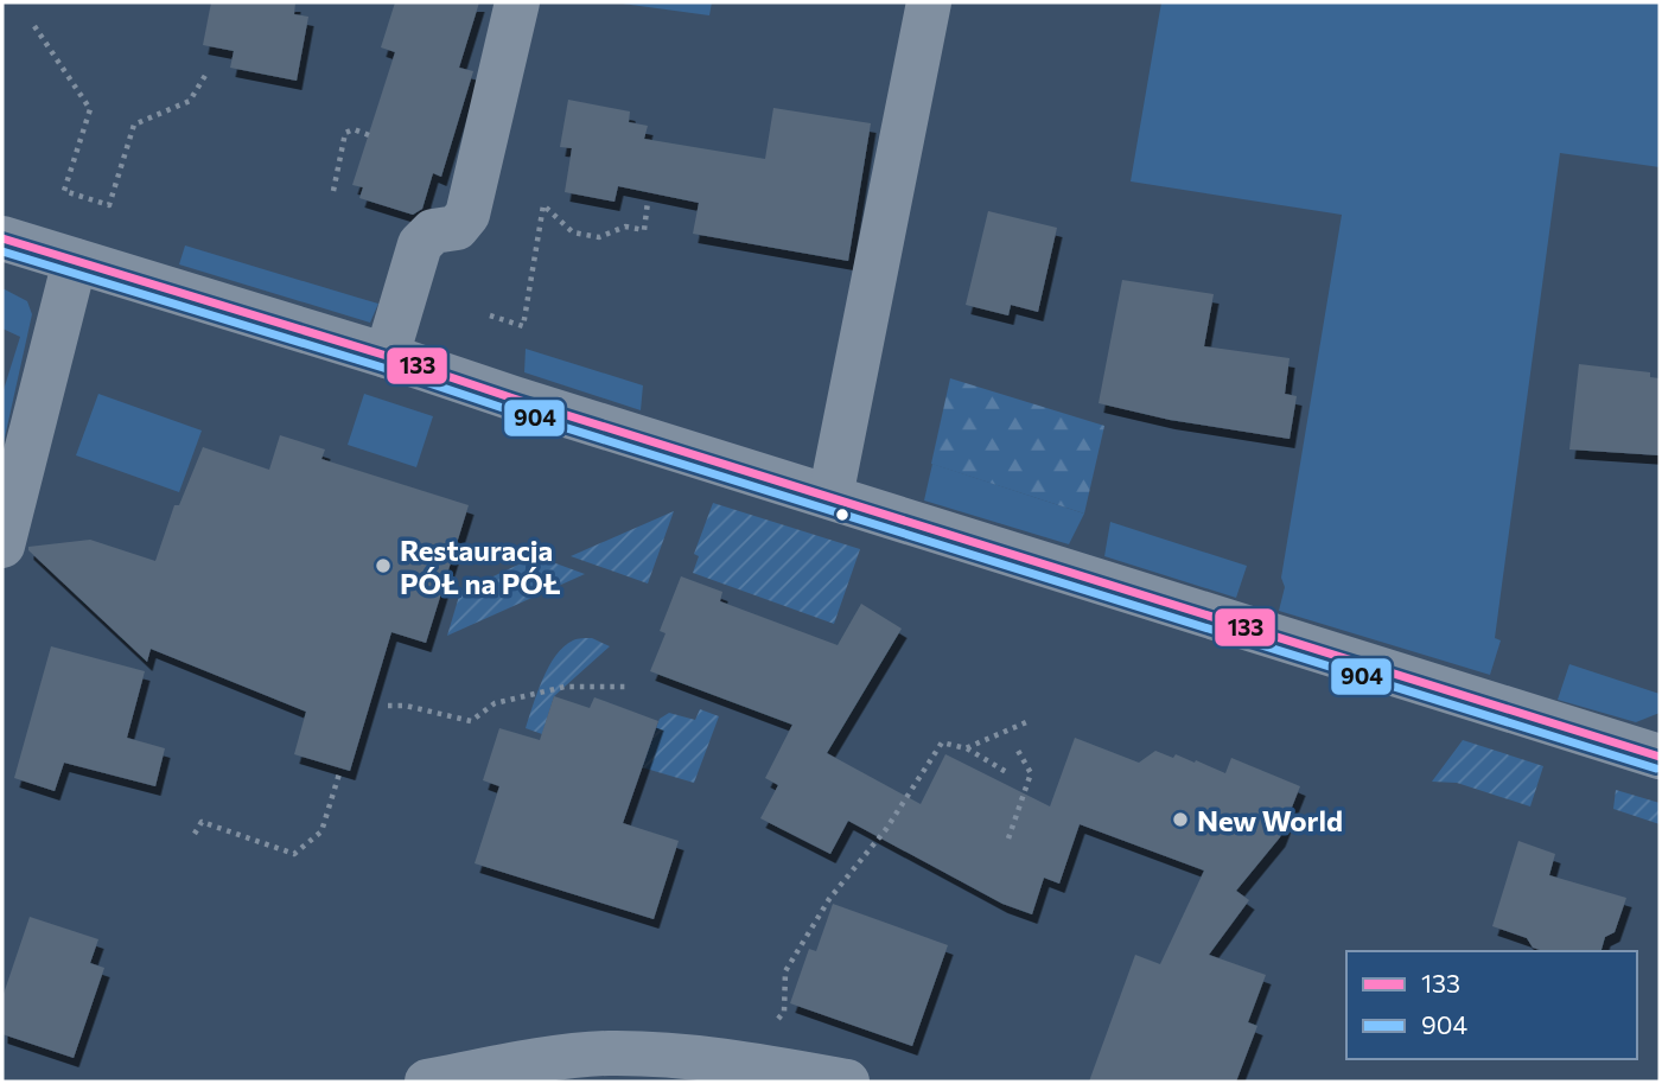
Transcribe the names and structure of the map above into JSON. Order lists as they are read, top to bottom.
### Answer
{
  "places": ["Restauracja PÓŁ na PÓŁ", "New World"],
  "lines": ["transit line 133", "transit line 904"],
  "legend": ["133", "904"]
}
